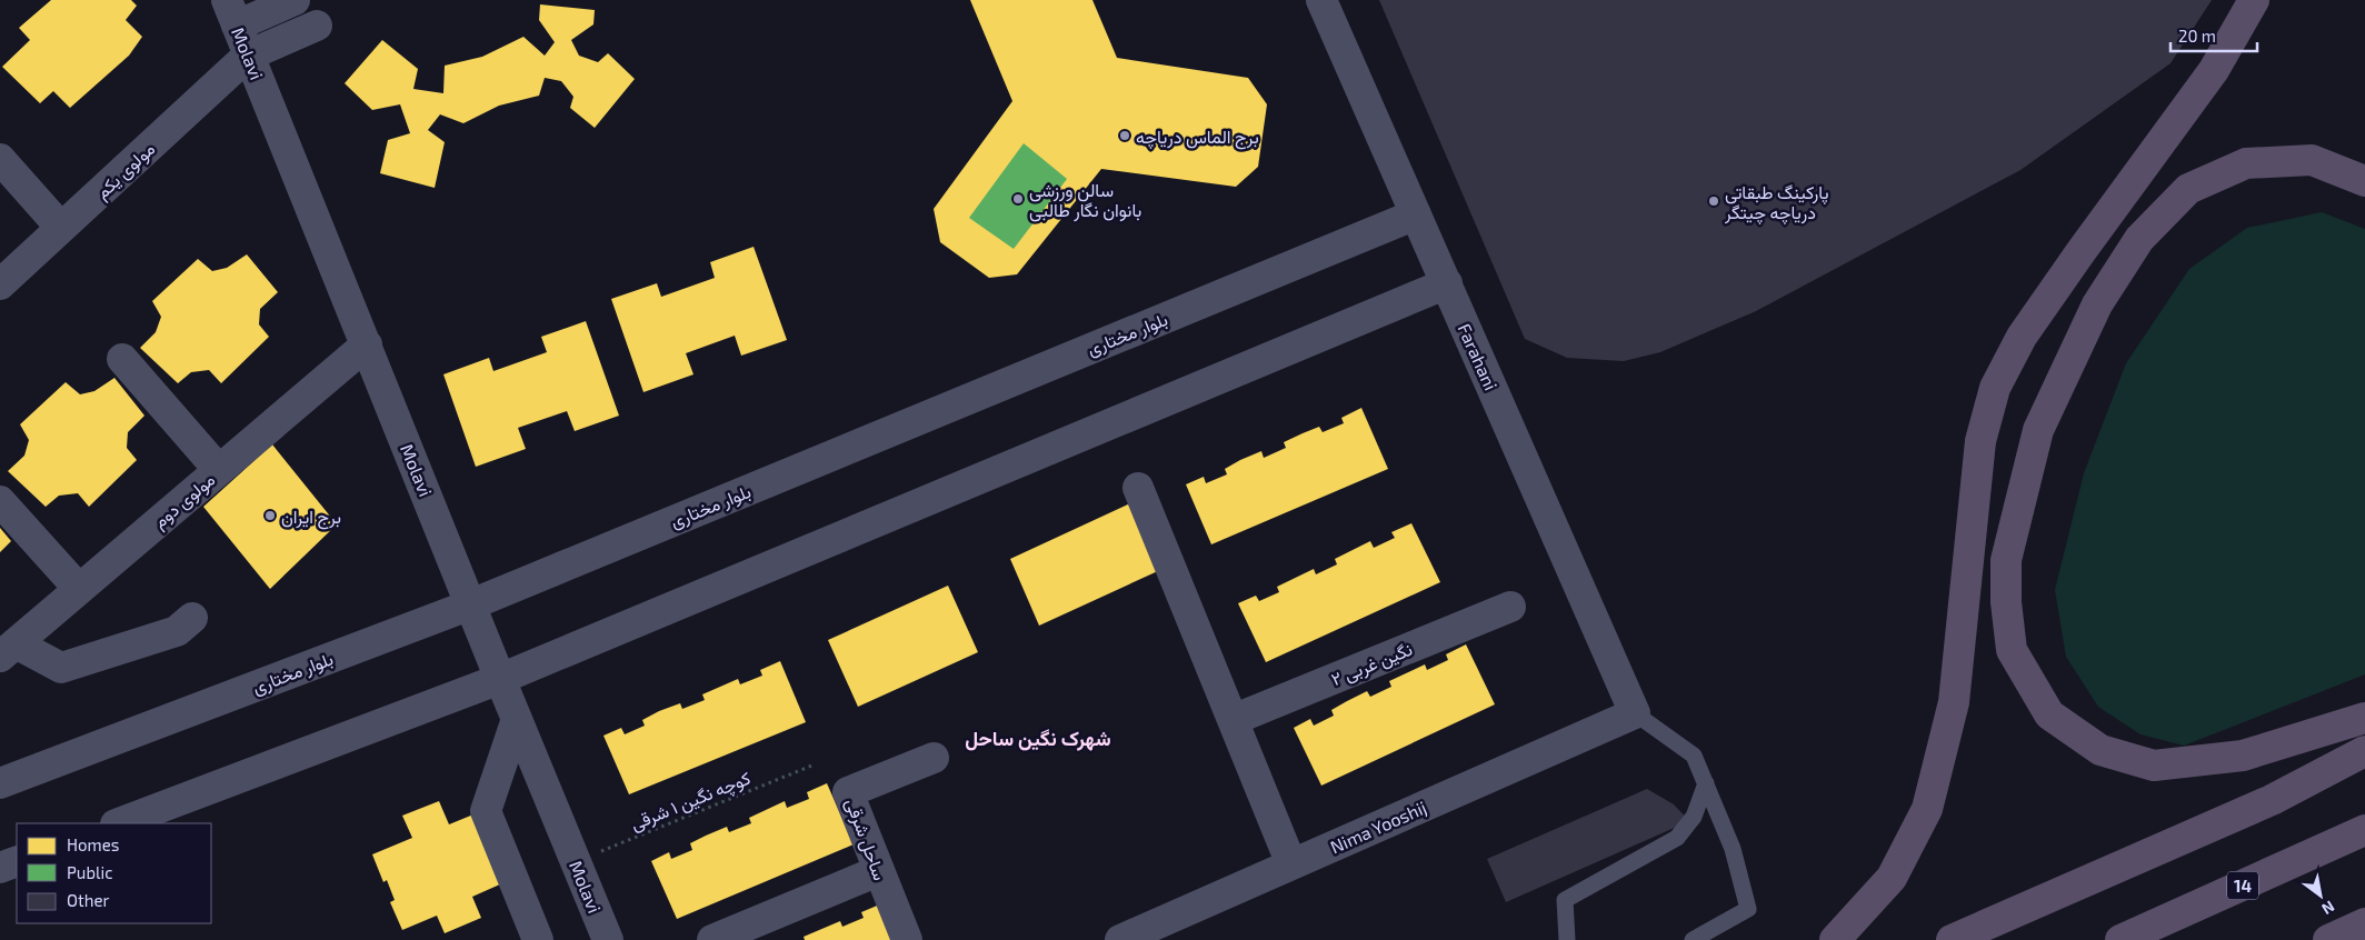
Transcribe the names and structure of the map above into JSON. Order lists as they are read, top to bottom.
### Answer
{
  "streets": {
    "highway": ["14"],
    "street": [
      "Molavi",
      "مولوی یکم",
      "بلوار مختاری",
      "Farahani",
      "مولوی دوم",
      "نگین غربی ۲",
      "Nima Yooshij",
      "ساحل شرقی"
    ],
    "path": ["کوچه نگین ۱ شرقی"]
  },
  "crossings": [
    ["Molavi", "مولوی یکم"],
    ["Molavi", "بلوار مختاری"],
    ["Molavi", "مولوی دوم"],
    ["Molavi", "کوچه نگین ۱ شرقی"],
    ["بلوار مختاری", "Farahani"],
    ["Farahani", "Nima Yooshij"]
  ],
  "districts": ["شهرک نگین ساحل"],
  "places": [
    "برج الماس دریاچه",
    "سالن ورزشی بانوان نگار طالبی",
    "پارکینگ طبقاتی دریاچه چیتگر",
    "برج ایران"
  ],
  "legend": ["Homes", "Public", "Other"],
  "scale_bar": "20 m",
  "north": "bottom right"
}
